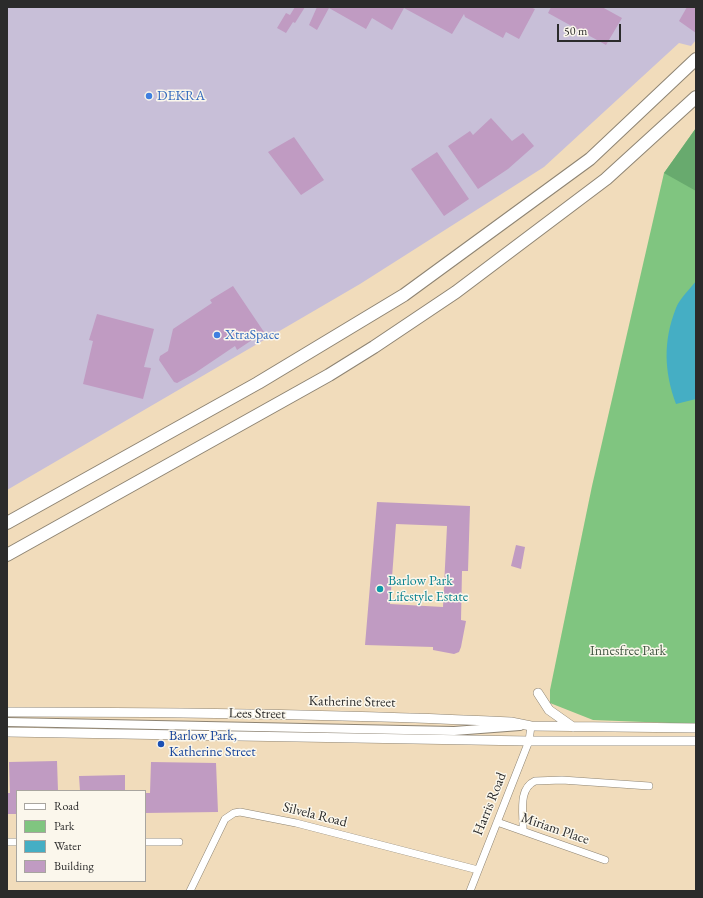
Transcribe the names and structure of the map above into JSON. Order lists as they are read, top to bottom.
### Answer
{
  "streets": {
    "main road": ["Katherine Street"],
    "street": [
      "Lees Street",
      "Harris Road",
      "Silvela Road",
      "Miriam Place"
    ]
  },
  "crossings": [
    ["Katherine Street", "Lees Street"],
    ["Katherine Street", "Harris Road"],
    ["Lees Street", "Harris Road"],
    ["Harris Road", "Silvela Road"],
    ["Harris Road", "Miriam Place"]
  ],
  "parks": ["Innesfree Park"],
  "places": [
    "DEKRA",
    "XtraSpace",
    "Barlow Park Lifestyle Estate",
    "Barlow Park, Katherine Street"
  ],
  "legend": [
    "Road",
    "Park",
    "Water",
    "Building"
  ],
  "scale_bar": "50 m"
}
